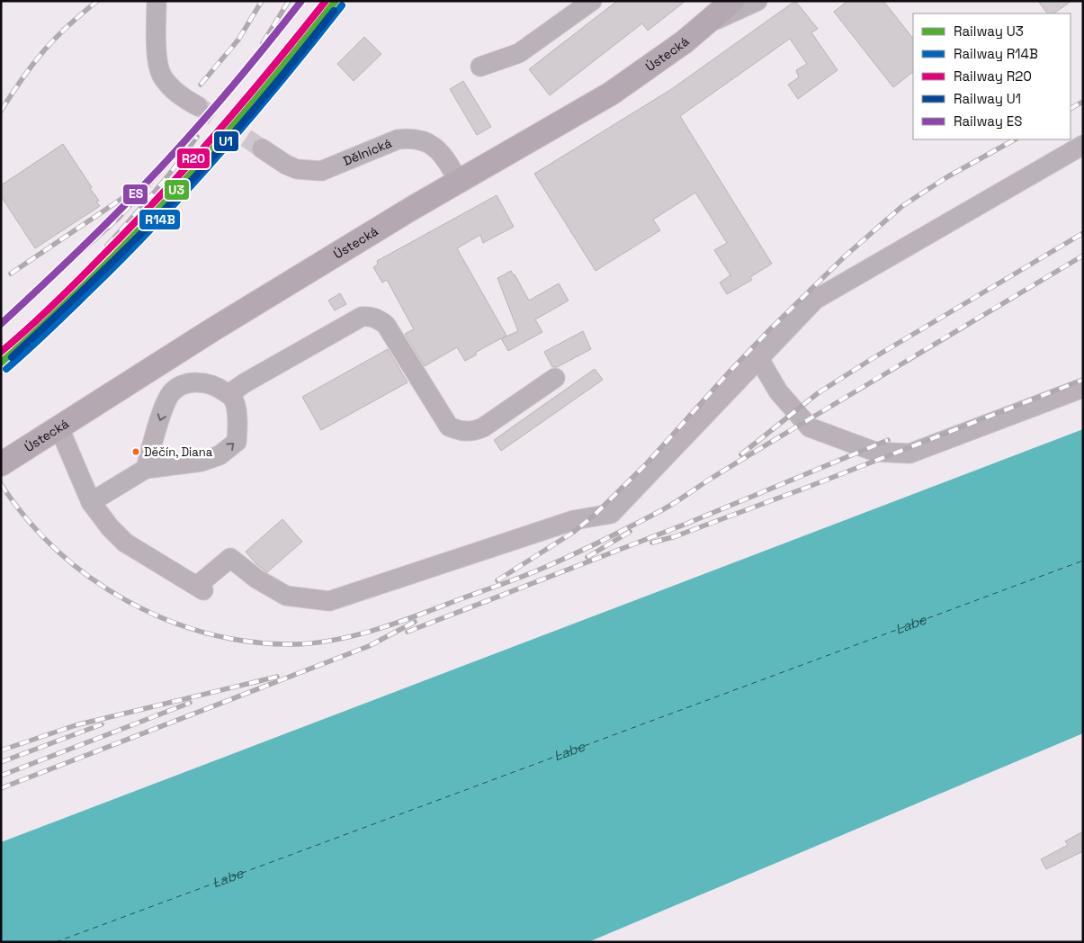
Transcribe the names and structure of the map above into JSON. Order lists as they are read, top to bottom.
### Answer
{
  "streets": {
    "main road": ["Ústecká"],
    "street": ["Dělnická"]
  },
  "crossings": [
    ["Ústecká", "Dělnická"]
  ],
  "water": ["Labe"],
  "places": ["Děčín, Diana"],
  "lines": [
    "rail line U3",
    "rail line R20",
    "rail line ES",
    "rail line R14B",
    "rail line U1"
  ],
  "legend": [
    "Railway U3",
    "Railway R14B",
    "Railway R20",
    "Railway U1",
    "Railway ES"
  ]
}
